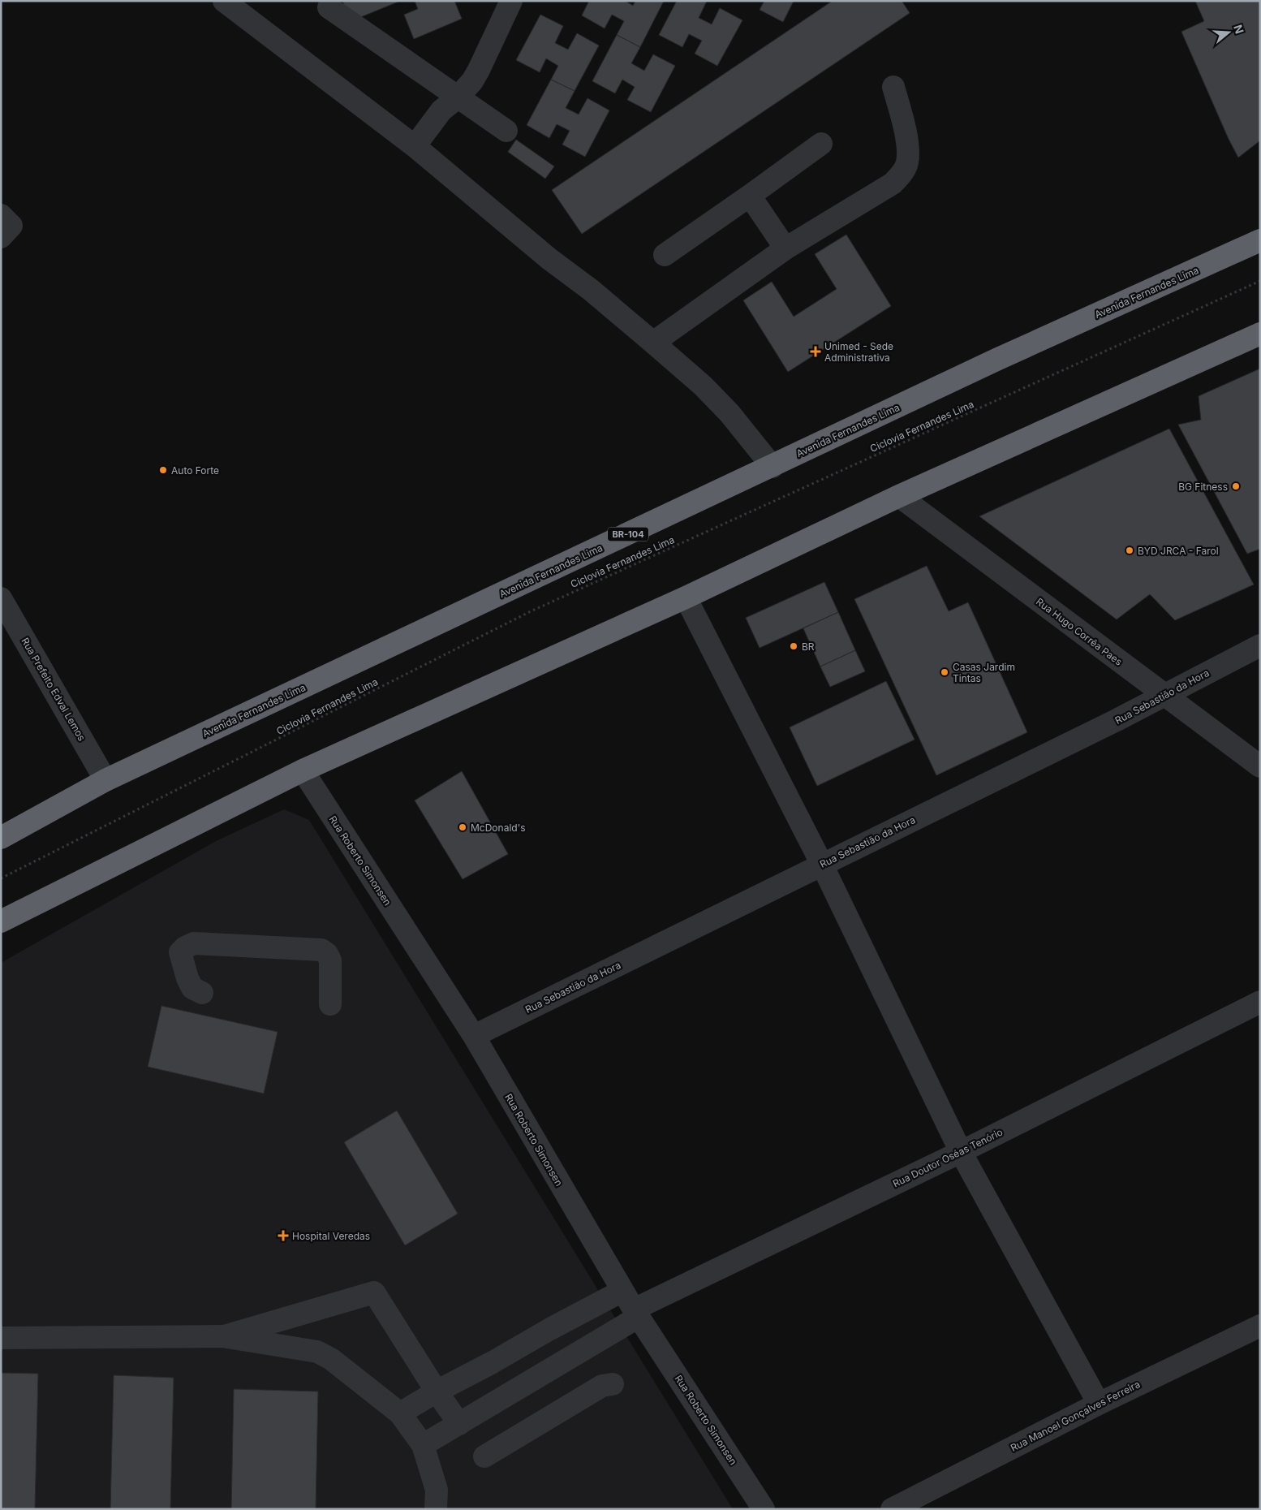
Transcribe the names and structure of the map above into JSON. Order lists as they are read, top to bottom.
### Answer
{
  "streets": {
    "highway": ["Avenida Fernandes Lima", "BR-104"],
    "street": [
      "Rua Hugo Corrêa Paes",
      "Rua Prefeito Edval Lemos",
      "Rua Sebastião da Hora",
      "Rua Roberto Simonsen",
      "Rua Doutor Oséas Tenório",
      "Rua Manoel Gonçalves Ferreira"
    ],
    "path": ["Ciclovia Fernandes Lima"]
  },
  "crossings": [
    ["Avenida Fernandes Lima", "Rua Prefeito Edval Lemos"],
    ["Rua Hugo Corrêa Paes", "Rua Sebastião da Hora"],
    ["Rua Sebastião da Hora", "Rua Roberto Simonsen"],
    ["Rua Roberto Simonsen", "Rua Doutor Oséas Tenório"]
  ],
  "places": {
    "health": ["Unimed - Sede Administrativa", "Hospital Veredas"],
    "other": [
      "Auto Forte",
      "BG Fitness",
      "BYD JRCA - Farol",
      "BR",
      "Casas Jardim Tintas",
      "McDonald's"
    ]
  },
  "north": "right"
}
